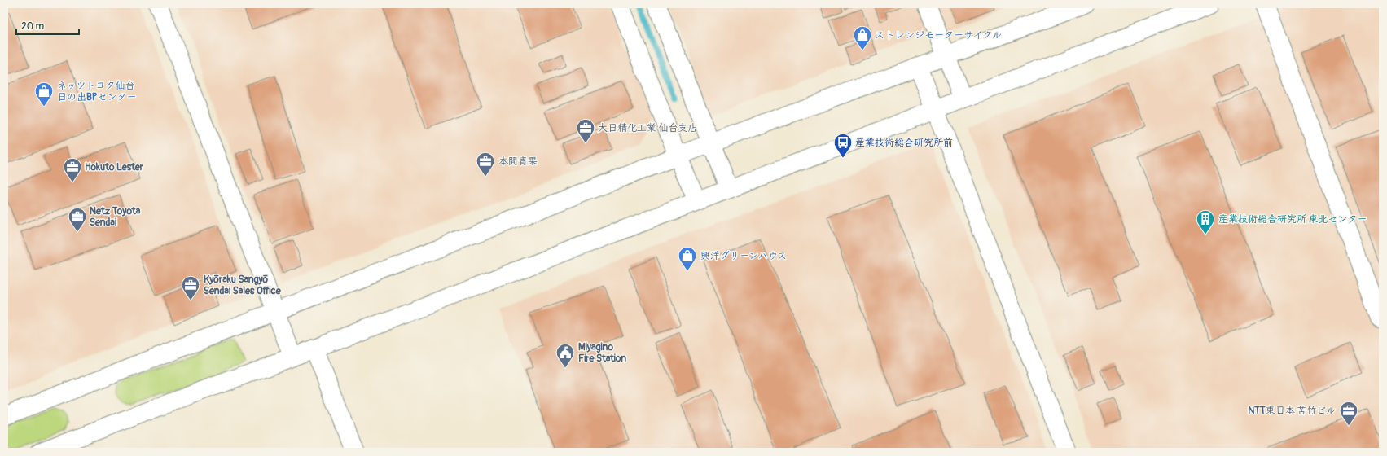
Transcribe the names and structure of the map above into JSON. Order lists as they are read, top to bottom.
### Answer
{
  "places": {
    "shop": ["ストレンジモーターサイクル", "ネッツトヨタ仙台 日の出BPセンター", "興洋グリーンハウス"],
    "office": [
      "大日精化工業 仙台支店",
      "本間青果",
      "Hokuto Lester",
      "Netz Toyota Sendai",
      "Kyōraku Sangyō Sendai Sales Office",
      "NTT東日本 苦竹ビル"
    ],
    "bus stop": ["産業技術総合研究所前"],
    "building": ["産業技術総合研究所 東北センター"],
    "public building": ["Miyagino Fire Station"]
  },
  "scale_bar": "20 m"
}
